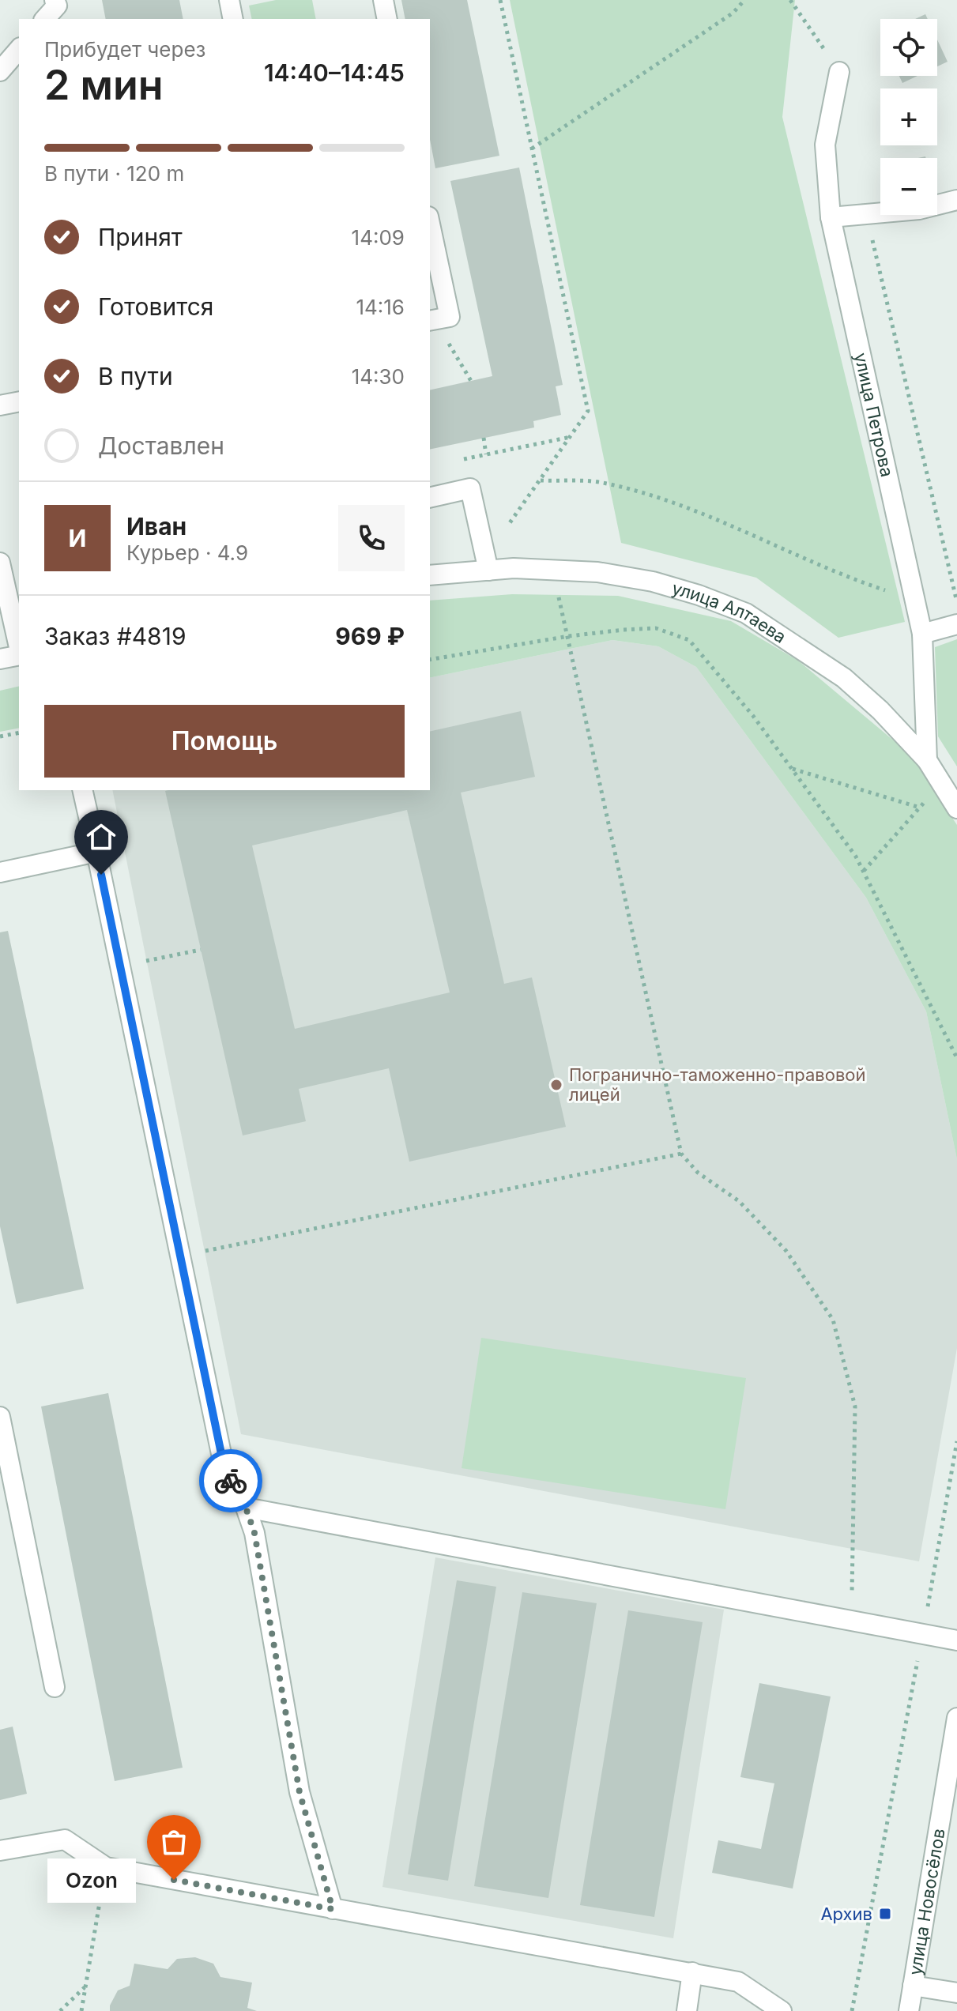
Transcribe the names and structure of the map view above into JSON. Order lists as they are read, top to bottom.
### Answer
{
  "streets": {
    "street": ["улица Петрова", "улица Алтаева", "улица Новосёлов"]
  },
  "crossings": [
    ["улица Петрова", "улица Алтаева"]
  ],
  "places": {
    "other": ["Погранично-таможенно-правовой лицей", "Ozon"],
    "transit": ["Архив"]
  },
  "page": {
    "map_buttons": ["+", "−"],
    "heading": ["2 мин", "Прибудет через", "14:40–14:45"],
    "panel": [
      "Иван",
      "Курьер · 4.9",
      "Заказ #4819",
      "969 ₽"
    ],
    "bar": "В пути · 120 m",
    "list": [
      ["Принят", "14:09"],
      ["Готовится", "14:16"],
      ["В пути", "14:30"],
      "Доставлен"
    ],
    "round": "И",
    "buttons": "Помощь",
    "bubble": "Ozon"
  }
}
